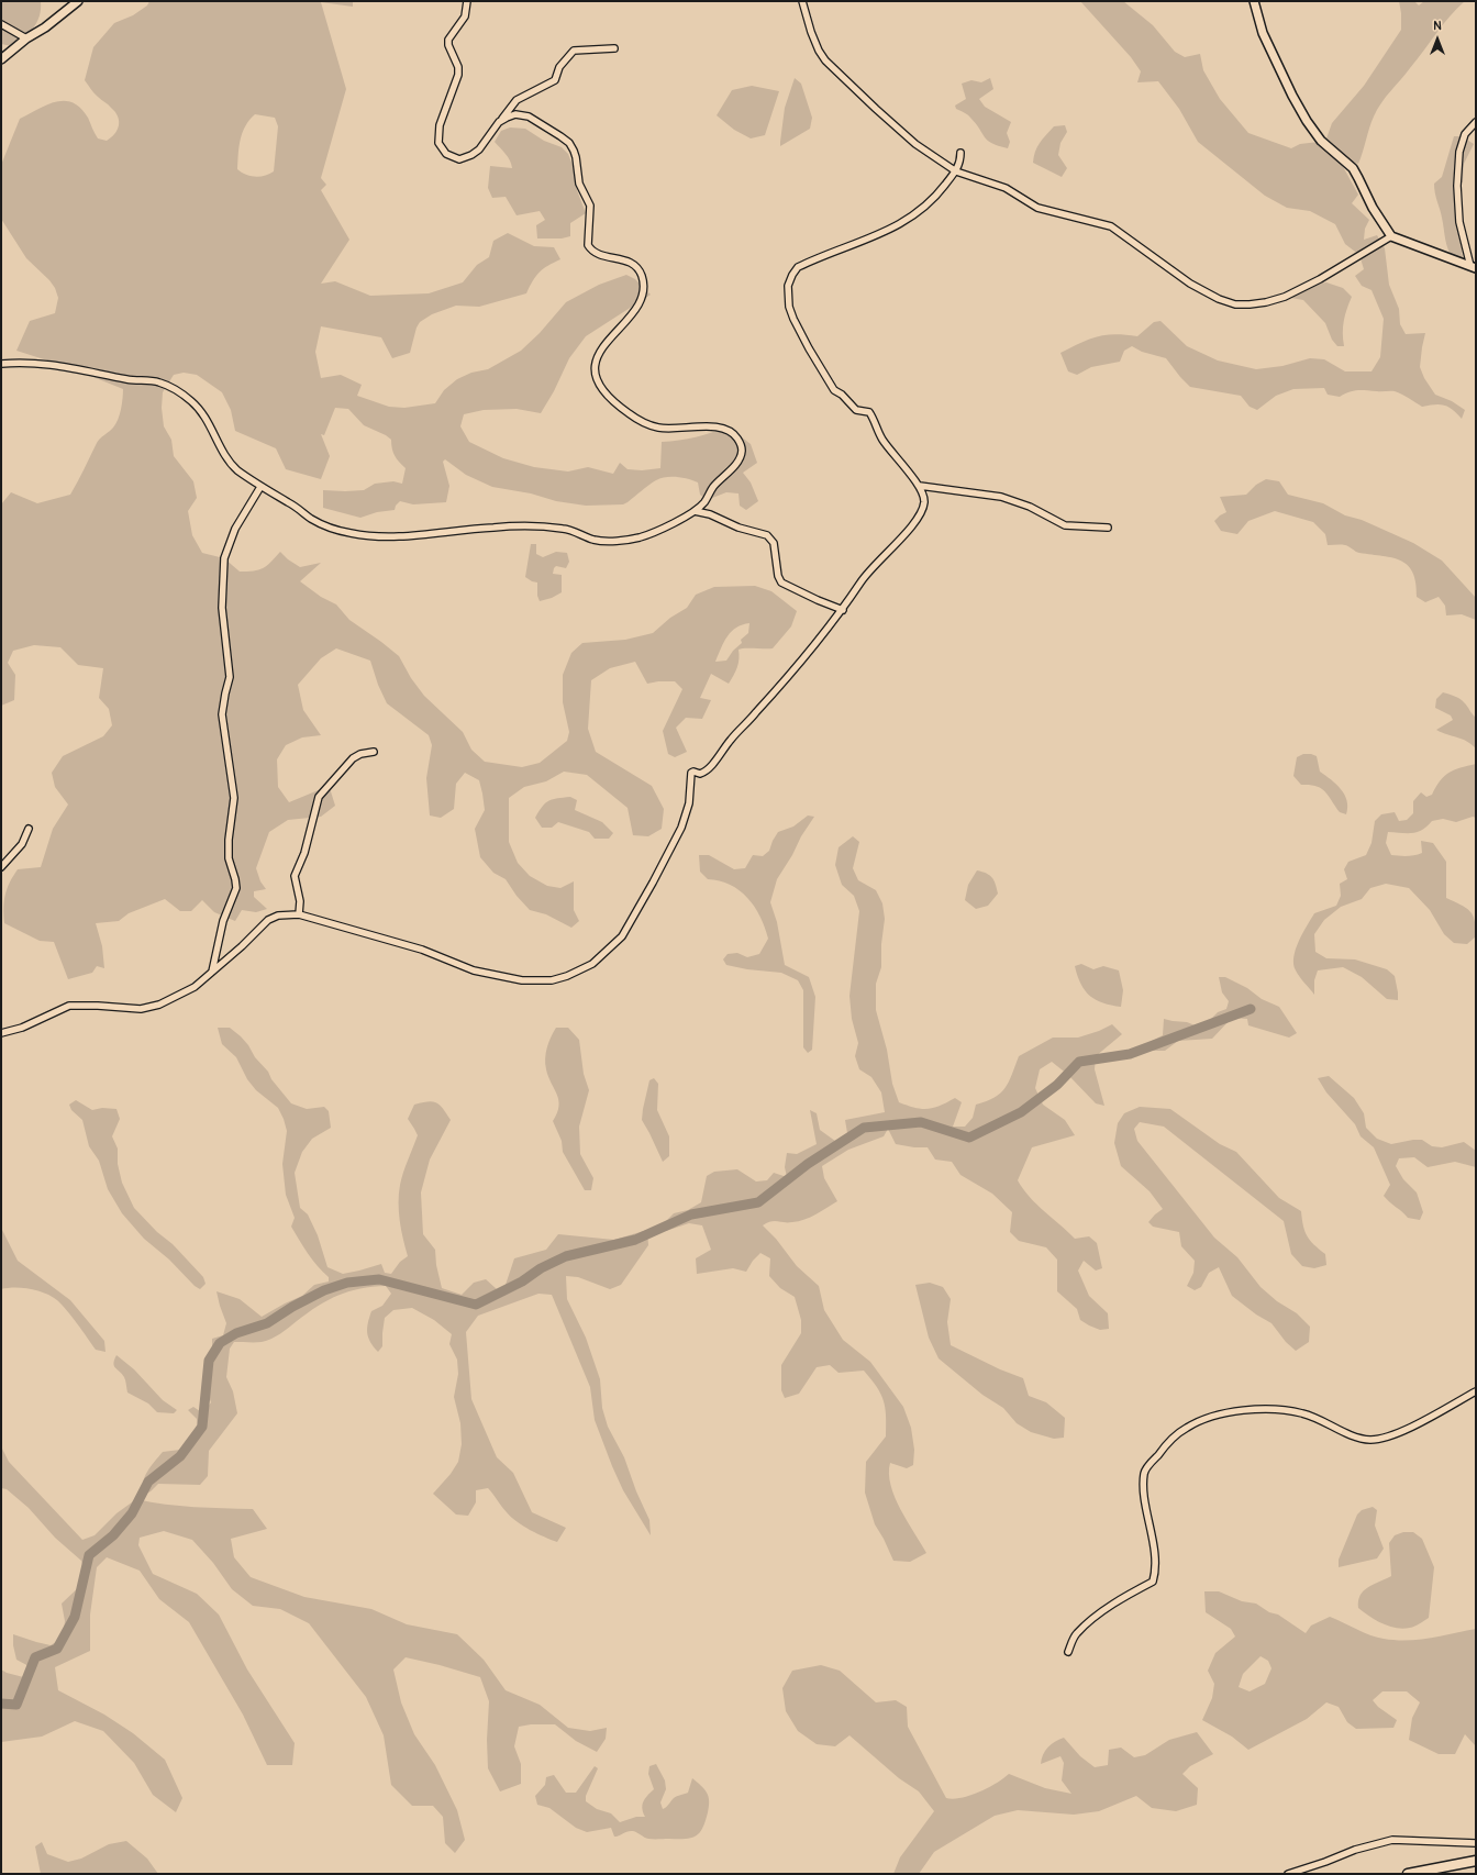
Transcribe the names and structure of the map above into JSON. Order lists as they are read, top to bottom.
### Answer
{
  "north": "top"
}
